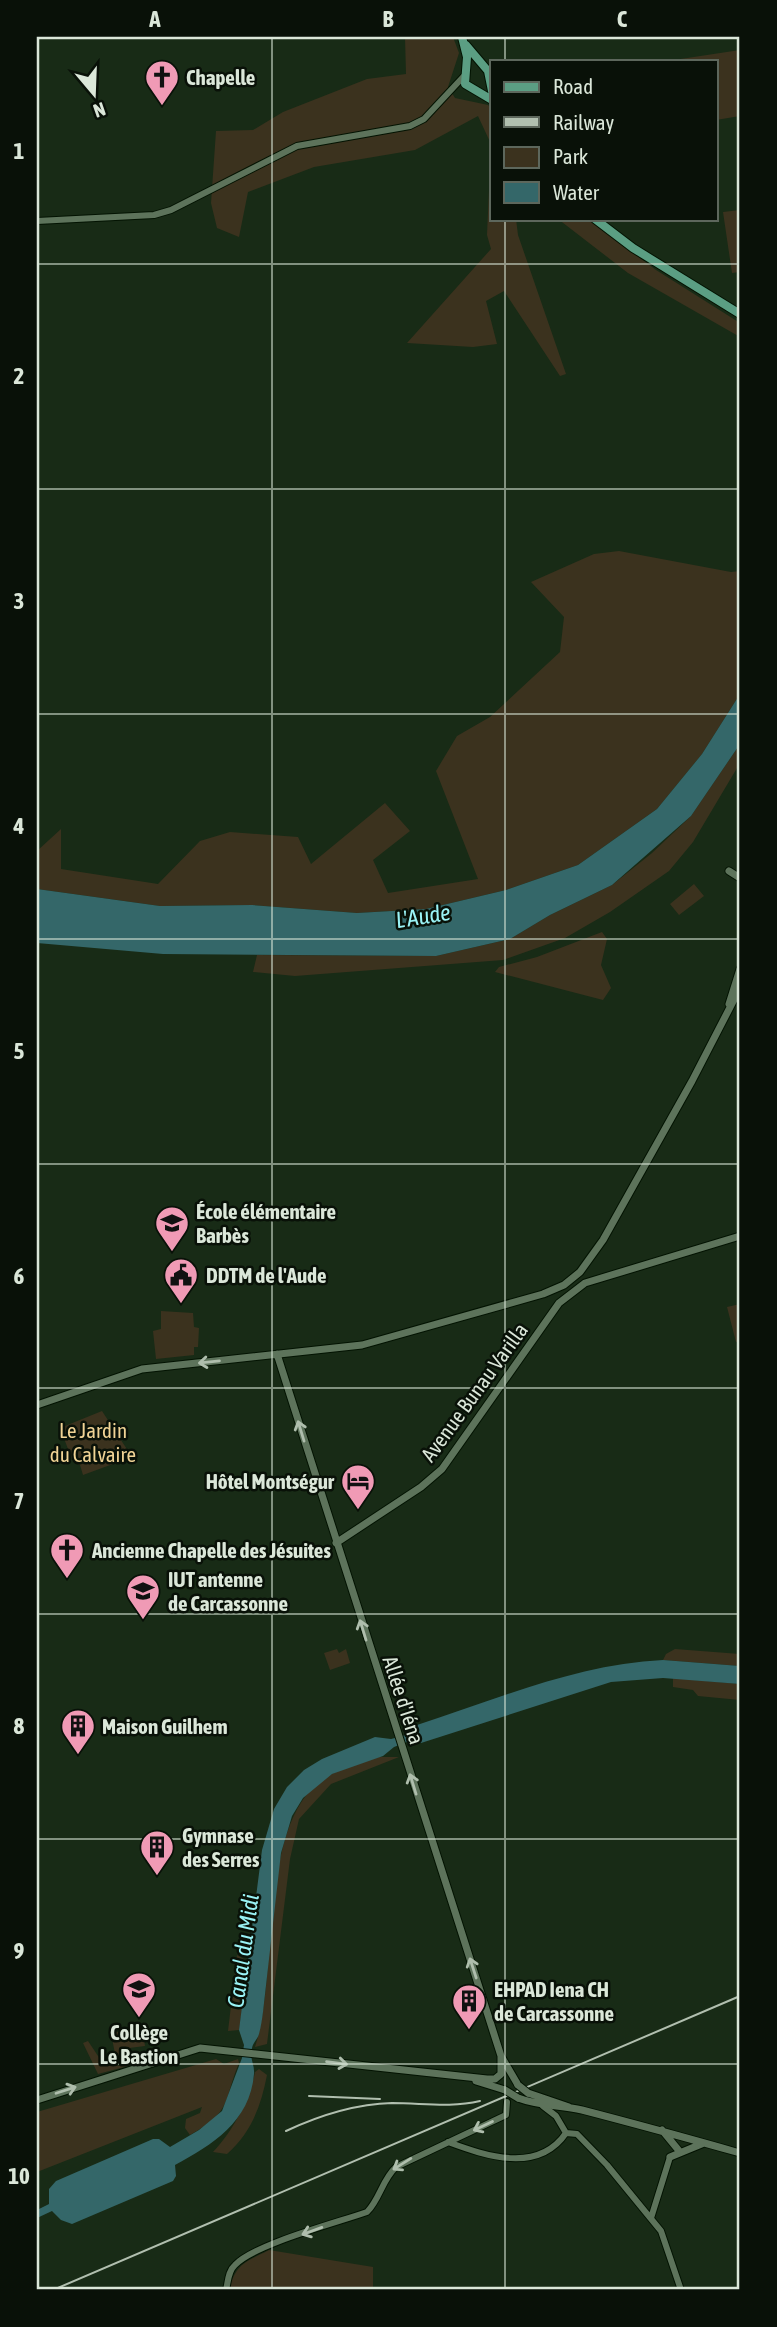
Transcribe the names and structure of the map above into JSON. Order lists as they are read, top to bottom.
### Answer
{
  "streets": {
    "main road": ["Avenue Bunau Varilla", "Allée d'Iéna"]
  },
  "crossings": [
    ["Avenue Bunau Varilla", "Allée d'Iéna"]
  ],
  "one_way": ["Allée d'Iéna"],
  "water": ["L'Aude", "Canal du Midi"],
  "parks": ["Le Jardin du Calvaire"],
  "places": {
    "church": ["Chapelle", "Ancienne Chapelle des Jésuites"],
    "school or university": ["École élémentaire Barbès", "IUT antenne de Carcassonne", "Collège Le Bastion"],
    "public building": ["DDTM de l'Aude"],
    "hotel": ["Hôtel Montségur"],
    "building": ["Maison Guilhem", "Gymnase des Serres", "EHPAD Iena CH de Carcassonne"]
  },
  "legend": [
    "Road",
    "Railway",
    "Park",
    "Water"
  ],
  "north": "bottom",
  "grid": {
    "columns": ["A", "B", "C"],
    "rows": [
      "1",
      "2",
      "3",
      "4",
      "5",
      "6",
      "7",
      "8",
      "9",
      "10"
    ]
  }
}
